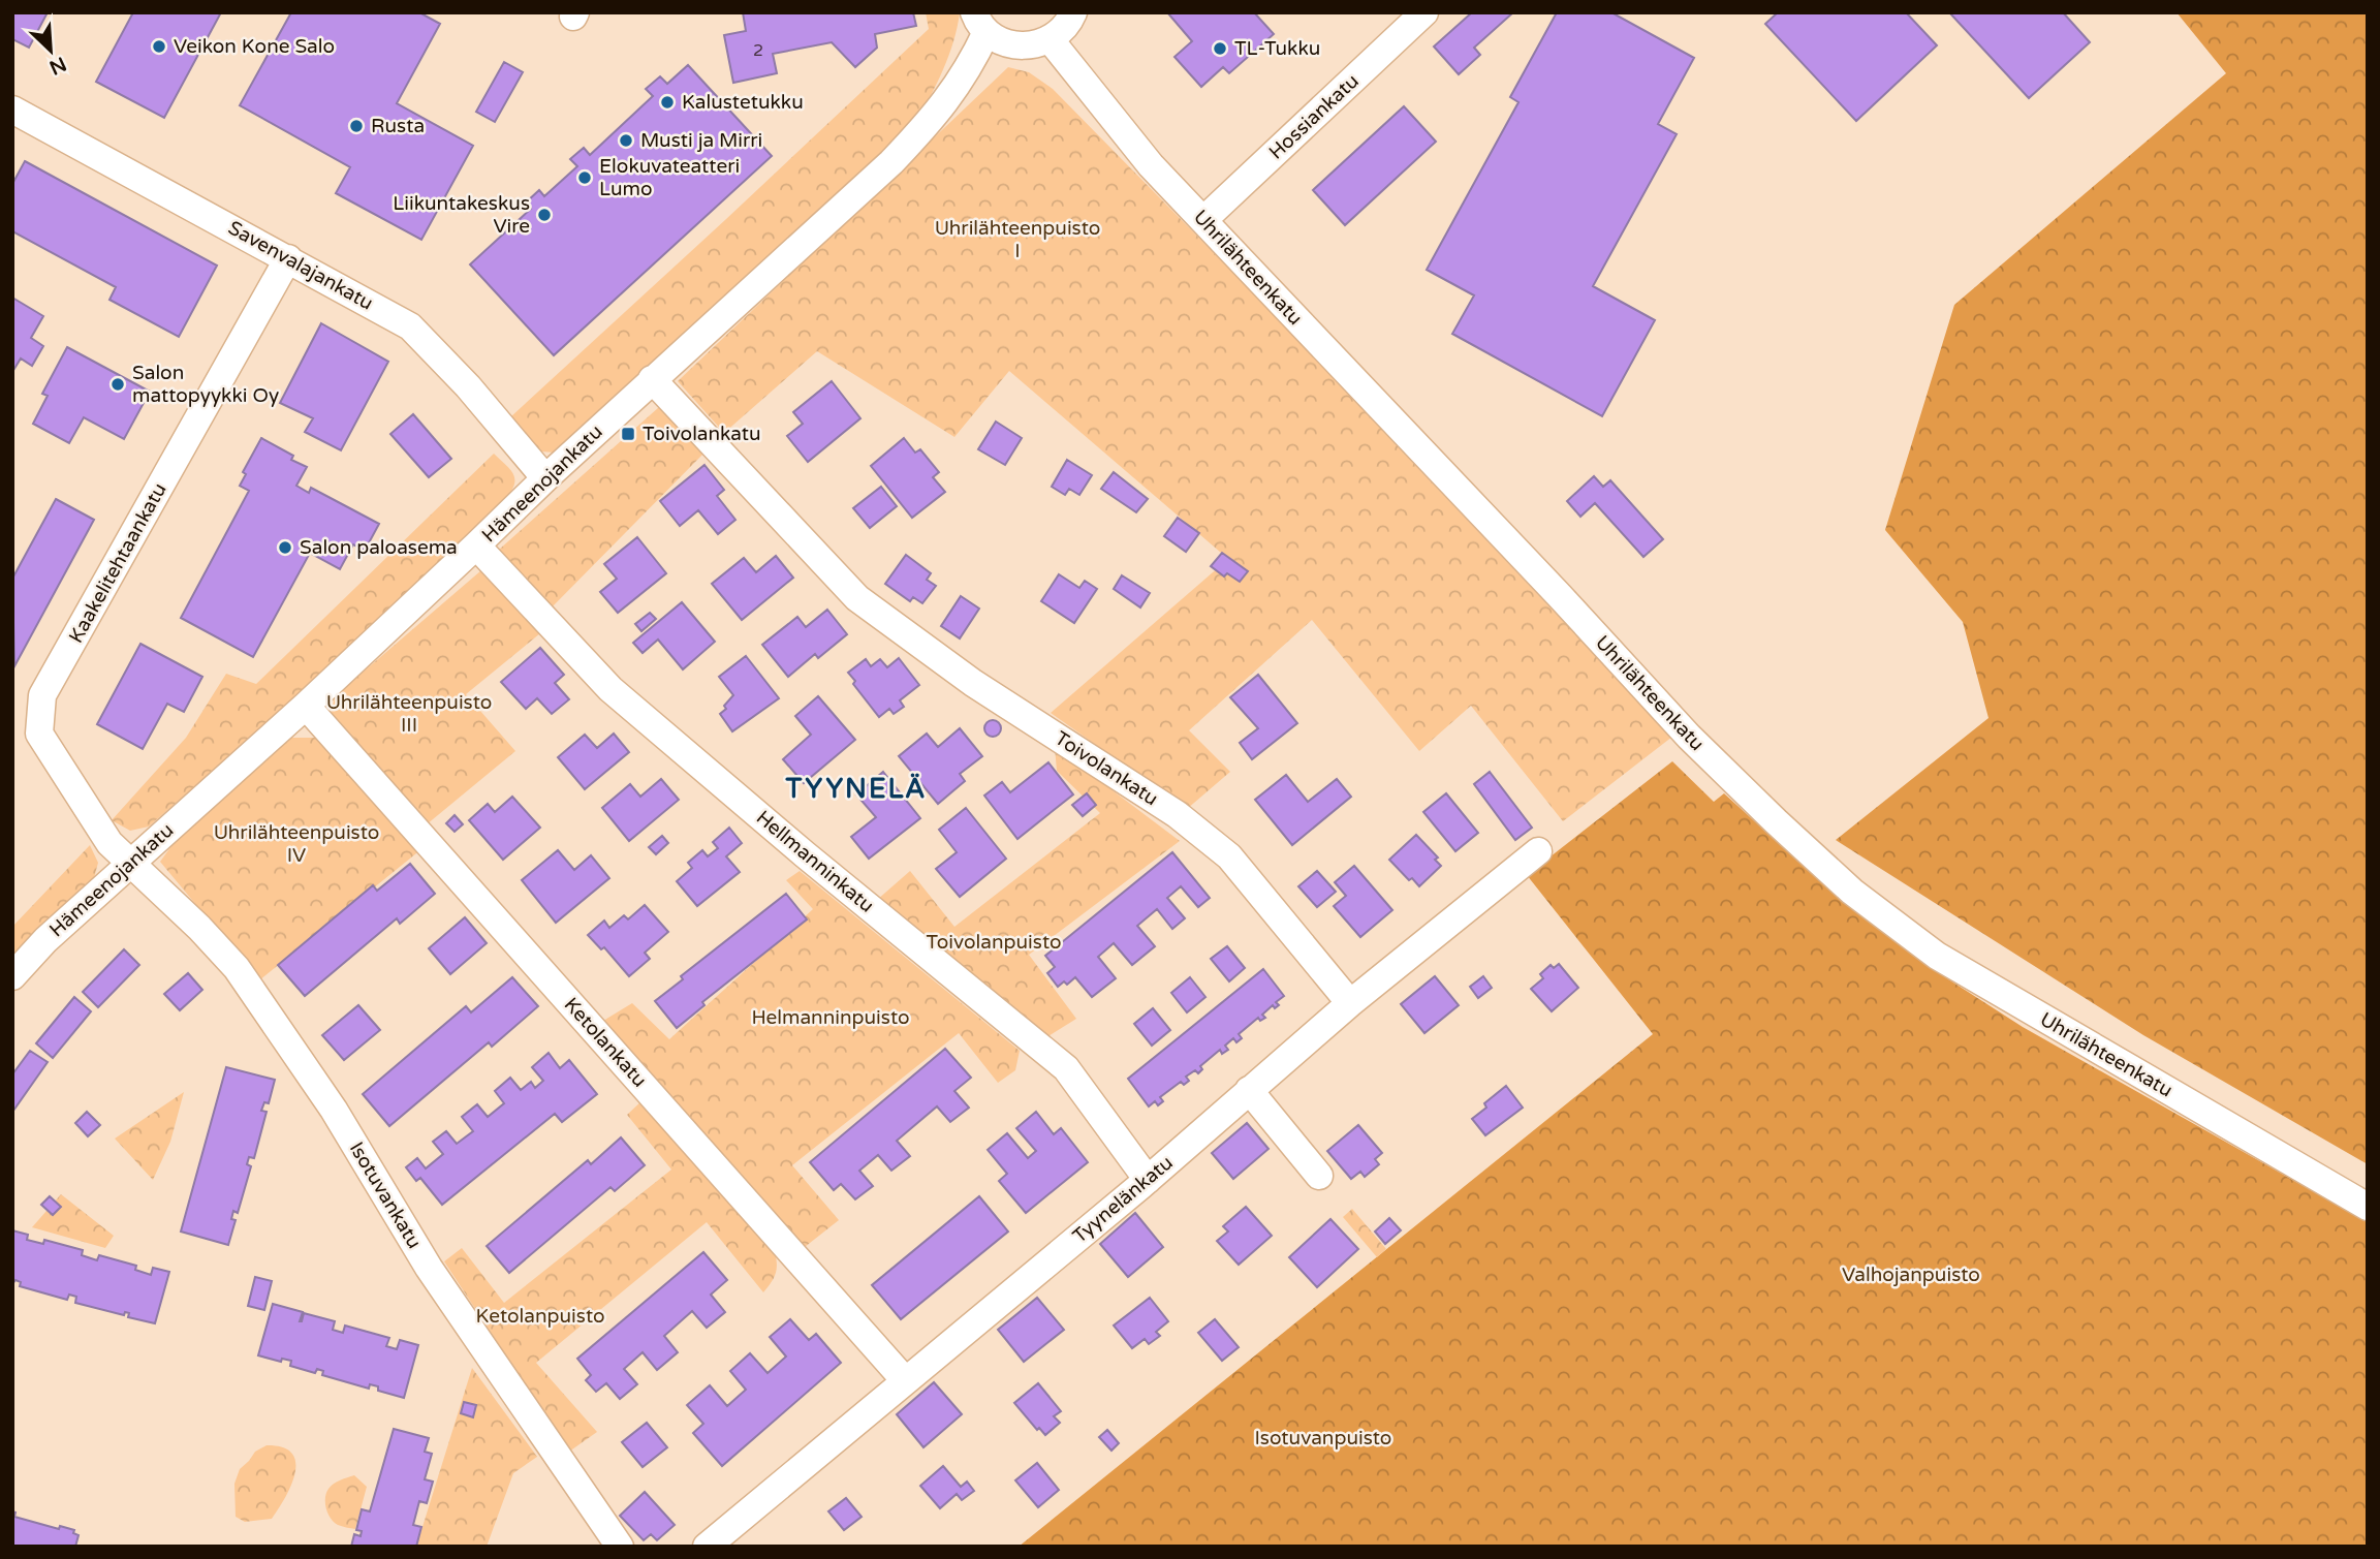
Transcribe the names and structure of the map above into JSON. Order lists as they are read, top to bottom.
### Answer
{
  "streets": {
    "street": [
      "Hossiankatu",
      "Savenvalajankatu",
      "Uhrilähteenkatu",
      "Hämeenojankatu",
      "Kaakelitehtaankatu",
      "Toivolankatu",
      "Hellmanninkatu",
      "Ketolankatu",
      "Isotuvankatu",
      "Tyynelänkatu"
    ]
  },
  "crossings": [
    ["Hossiankatu", "Uhrilähteenkatu"],
    ["Savenvalajankatu", "Hämeenojankatu"],
    ["Savenvalajankatu", "Kaakelitehtaankatu"],
    ["Hämeenojankatu", "Kaakelitehtaankatu"],
    ["Hämeenojankatu", "Toivolankatu"],
    ["Hämeenojankatu", "Hellmanninkatu"],
    ["Hämeenojankatu", "Ketolankatu"],
    ["Hämeenojankatu", "Isotuvankatu"],
    ["Kaakelitehtaankatu", "Isotuvankatu"],
    ["Toivolankatu", "Tyynelänkatu"],
    ["Hellmanninkatu", "Tyynelänkatu"],
    ["Ketolankatu", "Tyynelänkatu"]
  ],
  "districts": ["TYYNELÄ"],
  "parks": [
    "Uhrilähteenpuisto I",
    "Uhrilähteenpuisto III",
    "Uhrilähteenpuisto IV",
    "Toivolanpuisto",
    "Helmanninpuisto",
    "Valhojanpuisto",
    "Ketolanpuisto",
    "Isotuvanpuisto"
  ],
  "places": {
    "other": [
      "Veikon Kone Salo",
      "TL-Tukku",
      "Kalustetukku",
      "Rusta",
      "Musti ja Mirri",
      "Elokuvateatteri Lumo",
      "Liikuntakeskus Vire",
      "Salon mattopyykki Oy",
      "Salon paloasema"
    ],
    "transit": ["Toivolankatu"]
  },
  "house_numbers": ["2"],
  "north": "bottom right"
}
